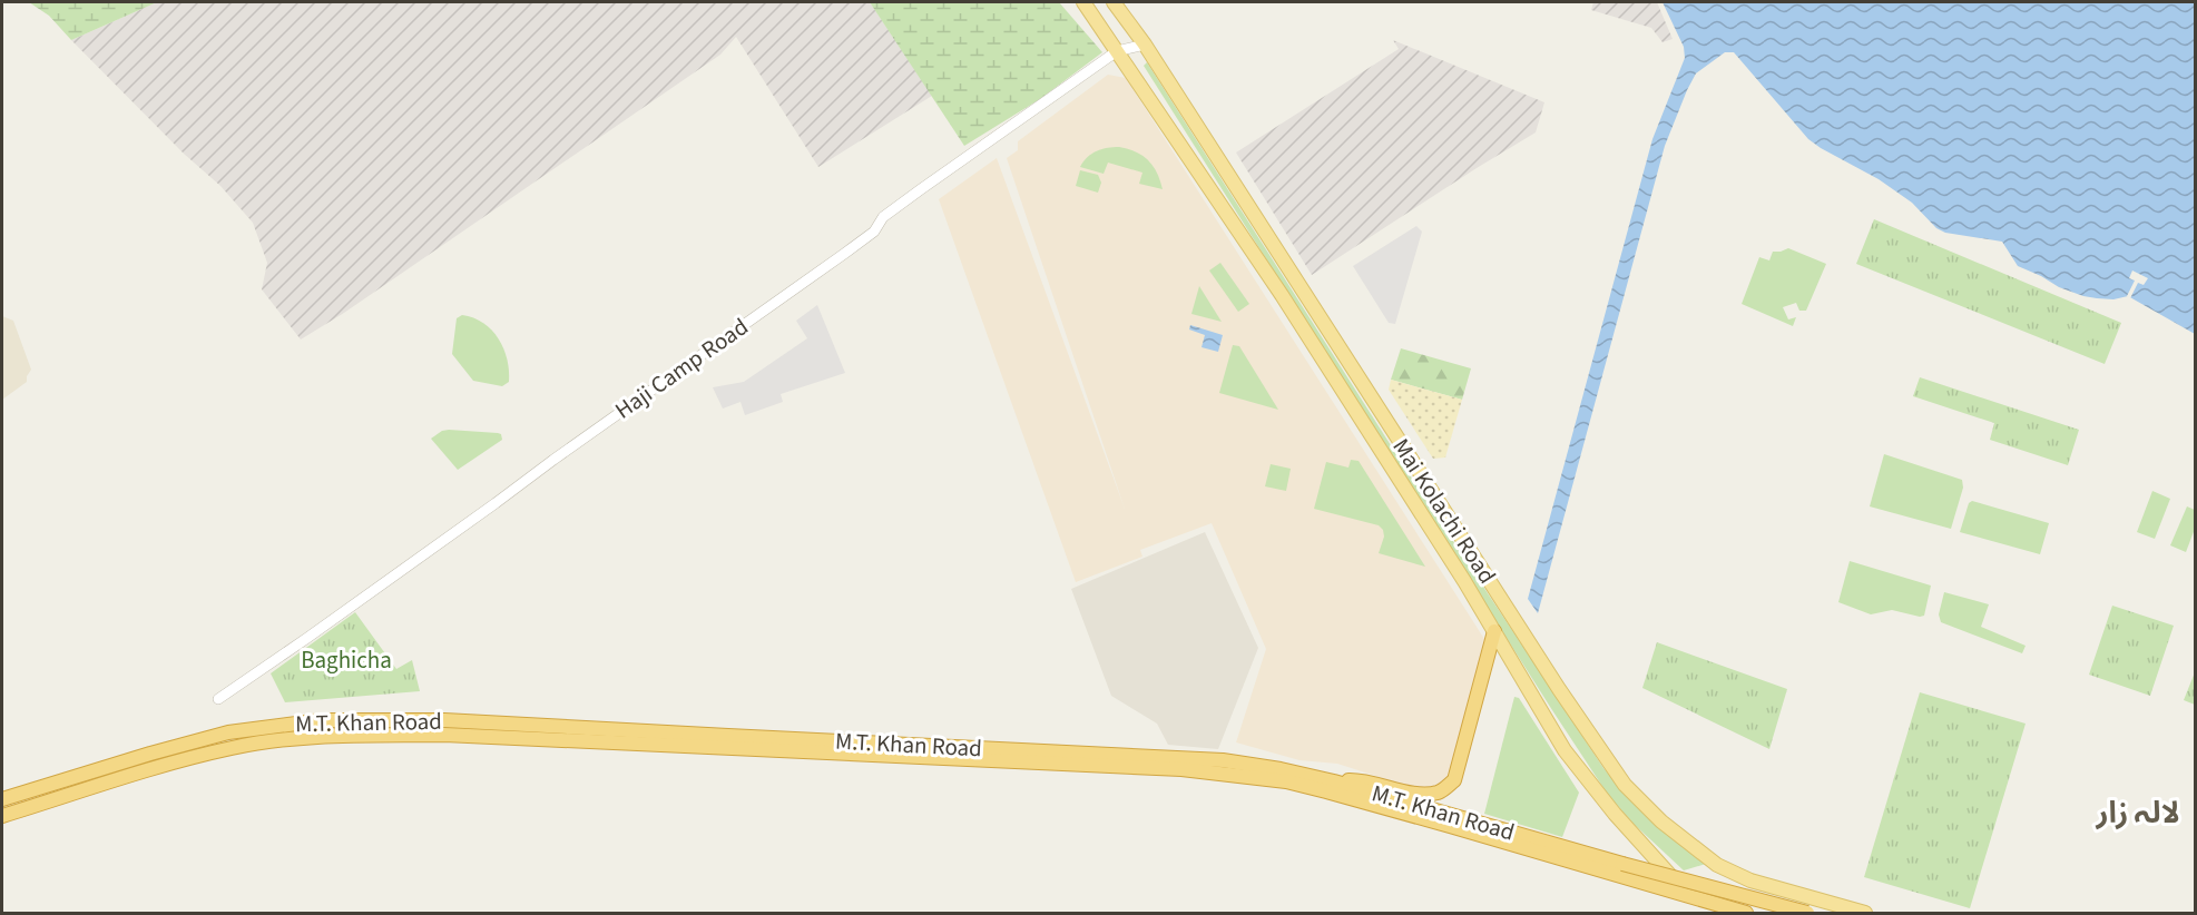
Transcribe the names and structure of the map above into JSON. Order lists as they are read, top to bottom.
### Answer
{
  "streets": {
    "highway": ["M.T. Khan Road"],
    "main road": ["Mai Kolachi Road"],
    "street": ["Haji Camp Road"]
  },
  "crossings": [
    ["Haji Camp Road", "Mai Kolachi Road"],
    ["Mai Kolachi Road", "M.T. Khan Road"]
  ],
  "districts": ["لالہ زار"],
  "parks": ["Baghicha"]
}
